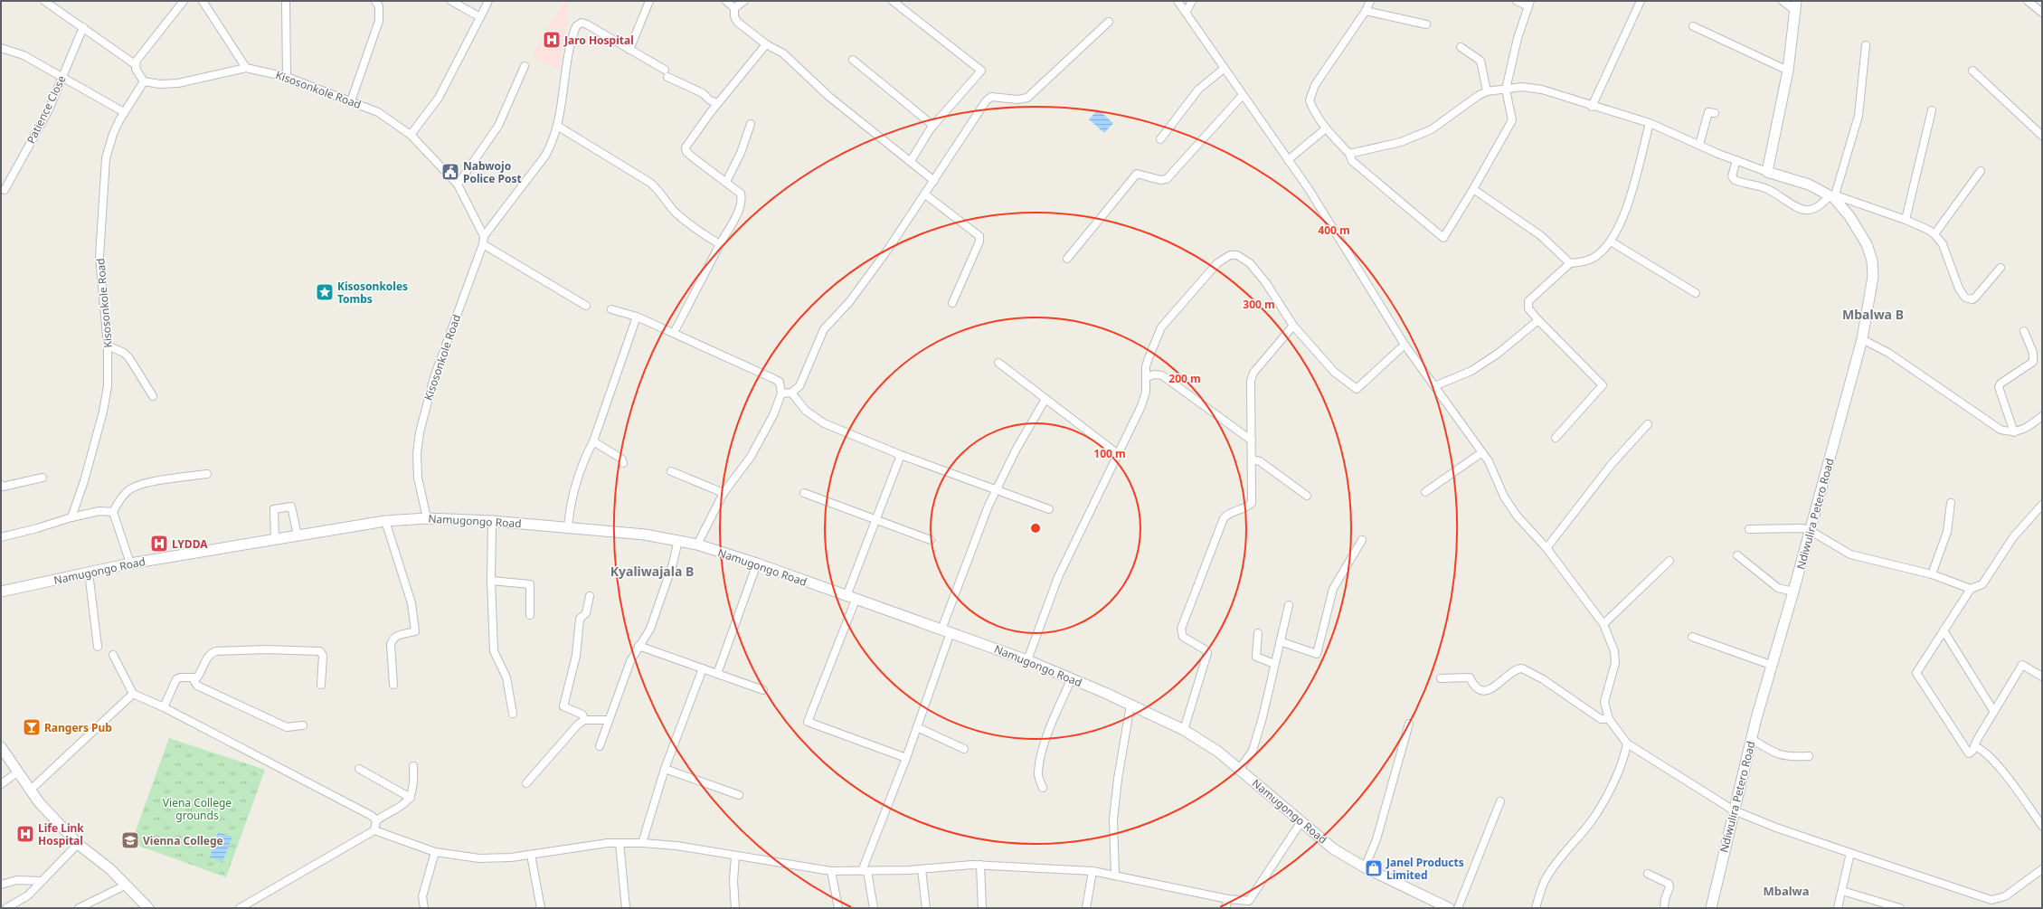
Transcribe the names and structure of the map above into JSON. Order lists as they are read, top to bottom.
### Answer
{
  "streets": {
    "main road": ["Ndiwulira Petero Road", "Namugongo Road"],
    "street": ["Kisosonkole Road", "Patience Close"]
  },
  "crossings": [
    ["Kisosonkole Road", "Namugongo Road"]
  ],
  "districts": ["Mbalwa B", "Kyaliwajala B", "Mbalwa"],
  "parks": ["Viena College grounds"],
  "places": {
    "hospital": ["Jaro Hospital", "LYDDA", "Life Link Hospital"],
    "public building": ["Nabwojo Police Post"],
    "place": ["Kisosonkoles Tombs"],
    "bar": ["Rangers Pub"],
    "school or university": ["Vienna College"],
    "shop": ["Janel Products Limited"]
  },
  "rings": [
    "400 m",
    "300 m",
    "200 m",
    "100 m"
  ]
}
